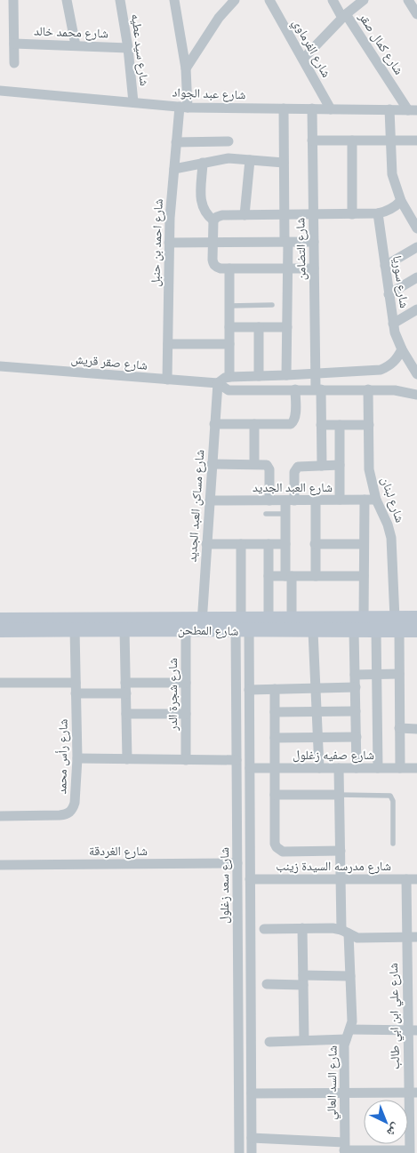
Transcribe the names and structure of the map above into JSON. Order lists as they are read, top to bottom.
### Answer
{
  "streets": {
    "street": [
      "شارع محمد خالد",
      "شارع كمال صقر",
      "شارع الفرماوي",
      "شارع سيد عطيه",
      "شارع عبد الجواد",
      "شارع احمد بن حنبل",
      "شارع التضامن",
      "شارع سوريا",
      "شارع صقر قريش",
      "شارع العبد الجديد",
      "شارع لبنان",
      "شارع مساكن العبد الجديد",
      "شارع المطحن",
      "شارع شجرة الدر",
      "شارع صفيه زغلول",
      "شارع رأس محمد",
      "شارع الغردقة",
      "شارع مدرسه السيدة زينب",
      "شارع سعد زغلول",
      "شارع علي ابن ابي طالب",
      "شارع السد العالي"
    ]
  },
  "crossings": [
    ["شارع محمد خالد", "شارع سيد عطيه"],
    ["شارع كمال صقر", "شارع عبد الجواد"],
    ["شارع الفرماوي", "شارع عبد الجواد"],
    ["شارع سيد عطيه", "شارع عبد الجواد"],
    ["شارع عبد الجواد", "شارع احمد بن حنبل"],
    ["شارع عبد الجواد", "شارع التضامن"],
    ["شارع احمد بن حنبل", "شارع صقر قريش"],
    ["شارع التضامن", "شارع صقر قريش"],
    ["شارع صقر قريش", "شارع لبنان"],
    ["شارع صقر قريش", "شارع مساكن العبد الجديد"],
    ["شارع العبد الجديد", "شارع لبنان"],
    ["شارع العبد الجديد", "شارع مساكن العبد الجديد"],
    ["شارع لبنان", "شارع المطحن"],
    ["شارع لبنان", "شارع صفيه زغلول"],
    ["شارع مساكن العبد الجديد", "شارع المطحن"],
    ["شارع المطحن", "شارع شجرة الدر"],
    ["شارع المطحن", "شارع رأس محمد"],
    ["شارع المطحن", "شارع سعد زغلول"],
    ["شارع صفيه زغلول", "شارع السد العالي"],
    ["شارع الغردقة", "شارع سعد زغلول"],
    ["شارع مدرسه السيدة زينب", "شارع علي ابن ابي طالب"],
    ["شارع مدرسه السيدة زينب", "شارع السد العالي"]
  ],
  "north": "bottom right"
}
